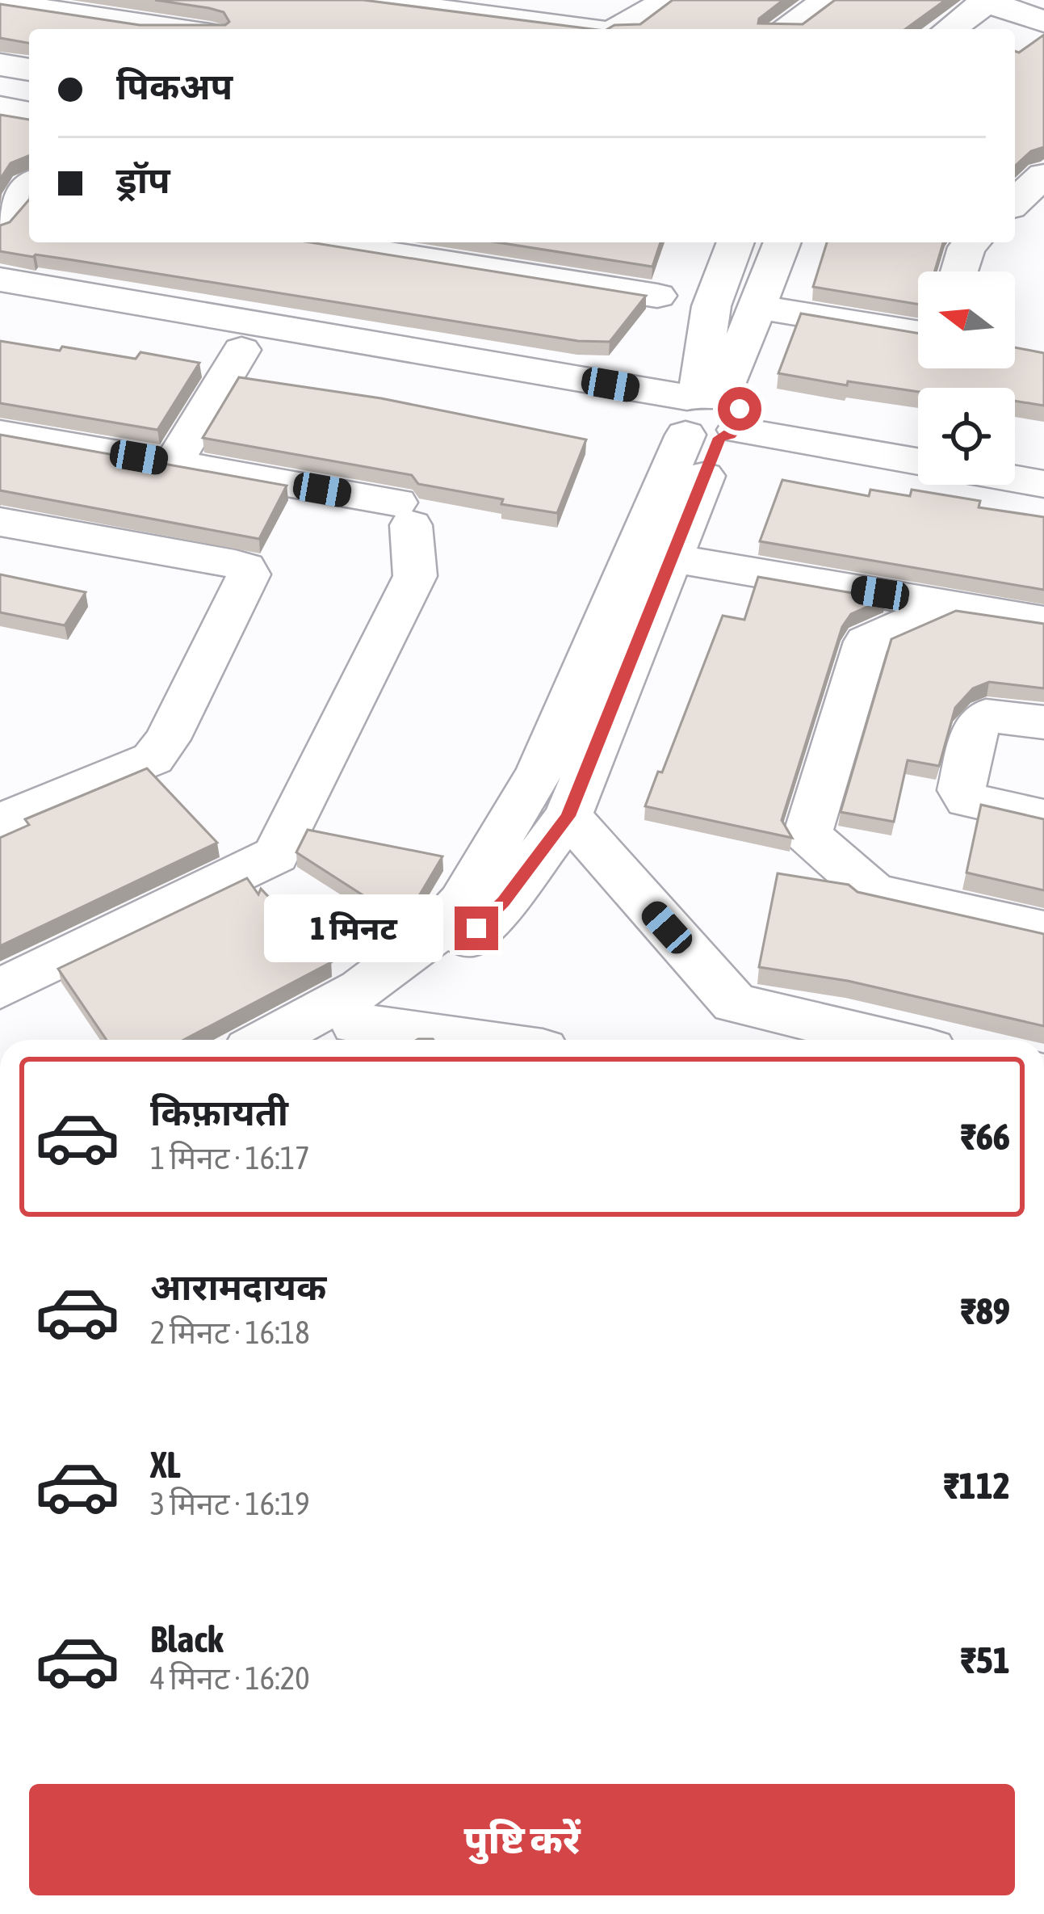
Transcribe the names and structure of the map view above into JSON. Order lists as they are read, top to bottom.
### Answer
{
  "north": "left",
  "page": {
    "banner": ["पिकअप", "ड्रॉप"],
    "bubble": "1 मिनट",
    "list": [
      {
        "name": "किफ़ायती",
        "note": "1 मिनट · 16:17",
        "value": "₹66"
      },
      {
        "name": "आरामदायक",
        "note": "2 मिनट · 16:18",
        "value": "₹89"
      },
      {
        "name": "XL",
        "note": "3 मिनट · 16:19",
        "value": "₹112"
      },
      {
        "name": "Black",
        "note": "4 मिनट · 16:20",
        "value": "₹51"
      }
    ],
    "buttons": "पुष्टि करें"
  }
}
